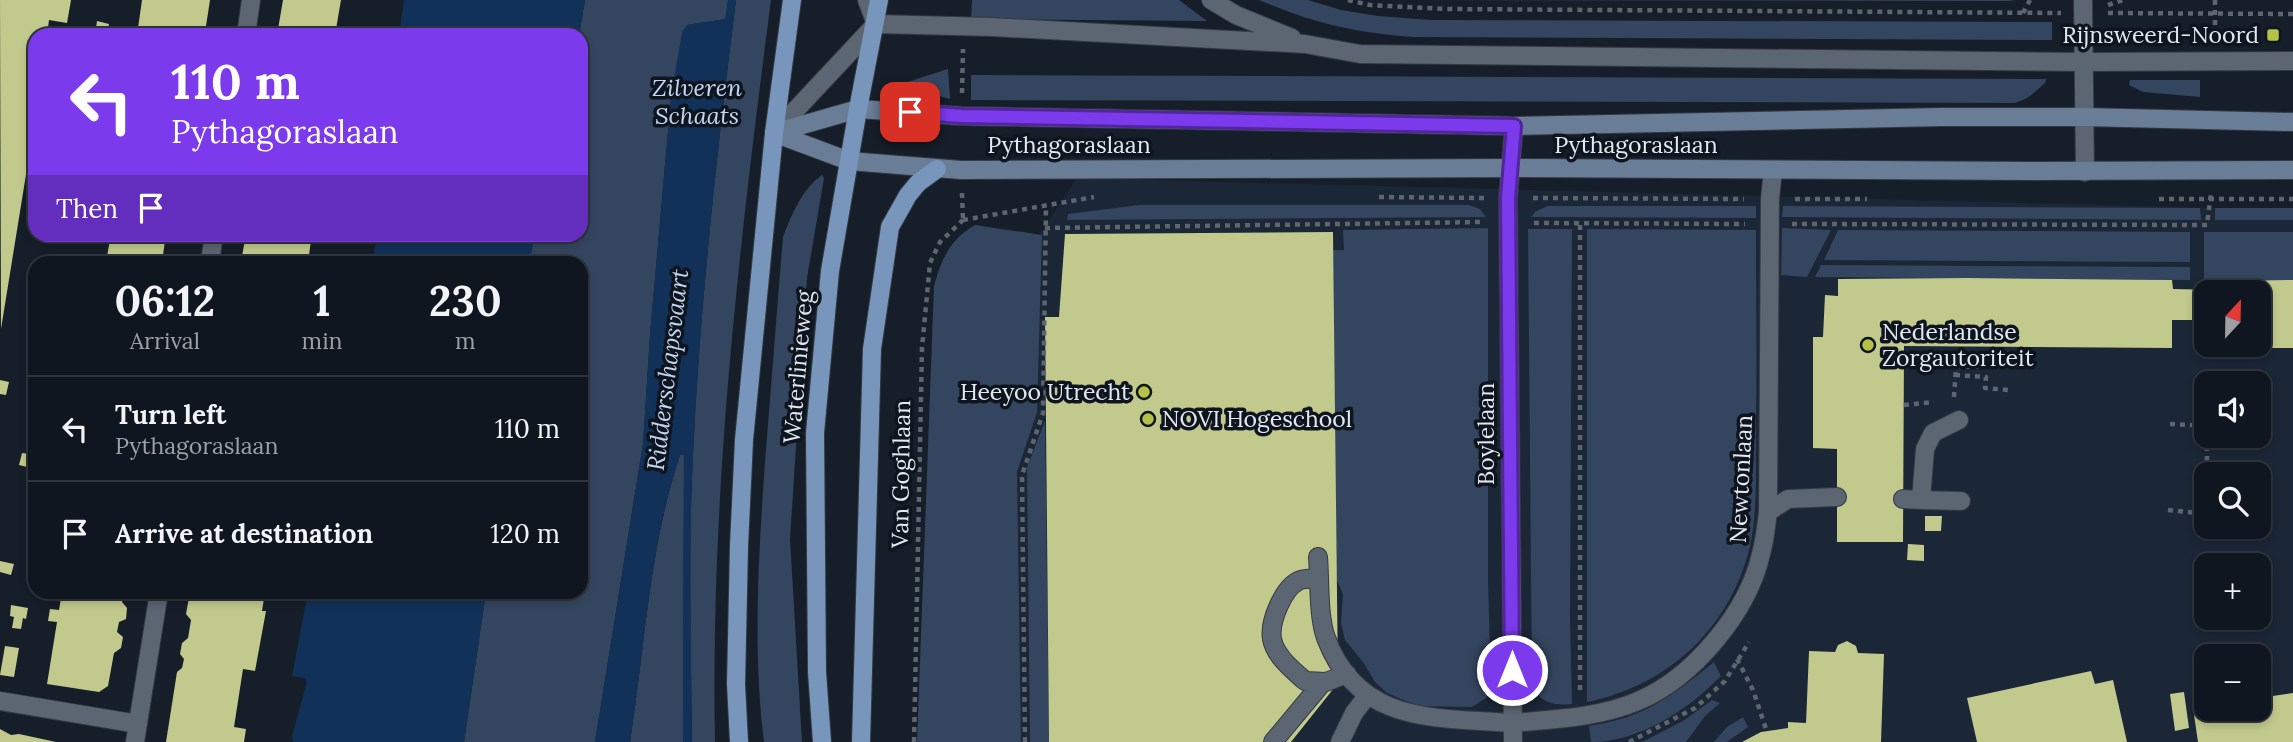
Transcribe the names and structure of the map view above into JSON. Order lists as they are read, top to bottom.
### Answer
{
  "streets": {
    "main road": ["Pythagoraslaan", "Waterlinieweg"],
    "street": ["Boylelaan", "Newtonlaan"],
    "path": ["Van Goghlaan"]
  },
  "crossings": [
    ["Pythagoraslaan", "Waterlinieweg"],
    ["Pythagoraslaan", "Boylelaan"],
    ["Pythagoraslaan", "Newtonlaan"],
    ["Boylelaan", "Newtonlaan"]
  ],
  "water": ["Zilveren Schaats", "Ridderschapsvaart"],
  "places": {
    "transit": ["Rijnsweerd-Noord"],
    "other": ["Nederlandse Zorgautoriteit", "Heeyoo Utrecht", "NOVI Hogeschool"]
  },
  "north": "top",
  "page": {
    "turn": ["110 m", "Pythagoraslaan"],
    "then": "Then",
    "eta": [
      "06:12",
      "Arrival",
      "1",
      "min",
      "230",
      "m"
    ],
    "map_buttons": ["+", "−"],
    "list": [
      {
        "name": "Turn left",
        "note": "Pythagoraslaan",
        "value": "110 m"
      },
      {
        "name": "Arrive at destination",
        "value": "120 m"
      }
    ]
  }
}
